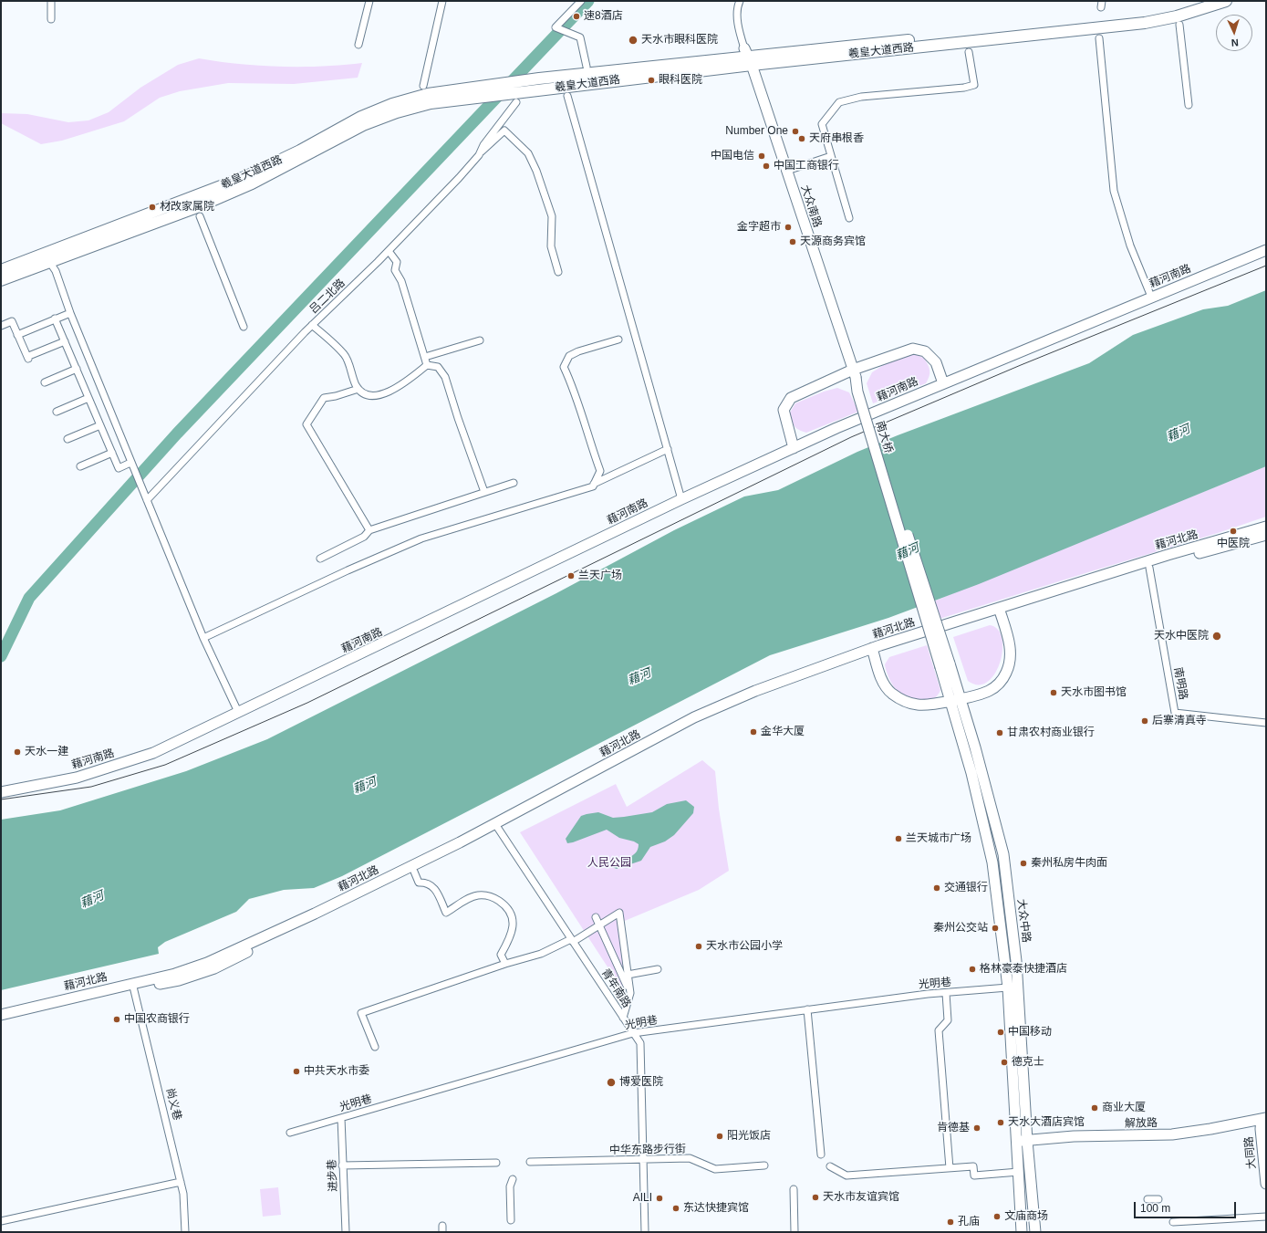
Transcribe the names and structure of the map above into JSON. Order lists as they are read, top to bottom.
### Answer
{
  "streets": {
    "main road": [
      "羲皇大道西路",
      "大众南路",
      "藉河南路",
      "南大桥",
      "藉河北路",
      "大众中路",
      "解放路",
      "大同路"
    ],
    "street": [
      "吕二北路",
      "南明路",
      "光明巷",
      "青年南路",
      "尚义巷",
      "中华东路步行街",
      "进步巷"
    ]
  },
  "crossings": [
    ["羲皇大道西路", "大众南路"],
    ["大众南路", "南大桥"],
    ["南大桥", "大众中路"],
    ["藉河北路", "南明路"],
    ["藉河北路", "青年南路"],
    ["藉河北路", "尚义巷"],
    ["大众中路", "光明巷"],
    ["大众中路", "解放路"],
    ["光明巷", "青年南路"],
    ["光明巷", "进步巷"],
    ["青年南路", "中华东路步行街"],
    ["解放路", "大同路"]
  ],
  "water": ["藉河"],
  "parks": ["人民公园"],
  "places": [
    "速8酒店",
    "天水市眼科医院",
    "眼科医院",
    "Number One",
    "天府串根香",
    "中国电信",
    "中国工商银行",
    "材改家属院",
    "金字超市",
    "天源商务宾馆",
    "中医院",
    "兰天广场",
    "天水中医院",
    "天水市图书馆",
    "后寨清真寺",
    "金华大厦",
    "甘肃农村商业银行",
    "天水一建",
    "兰天城市广场",
    "秦州私房牛肉面",
    "交通银行",
    "秦州公交站",
    "天水市公园小学",
    "格林豪泰快捷酒店",
    "中国农商银行",
    "中国移动",
    "德克士",
    "中共天水市委",
    "博爱医院",
    "商业大厦",
    "天水大酒店宾馆",
    "肯德基",
    "阳光饭店",
    "天水市友谊宾馆",
    "AILI",
    "东达快捷宾馆",
    "文庙商场",
    "孔庙"
  ],
  "scale_bar": "100 m",
  "north": "bottom"
}
